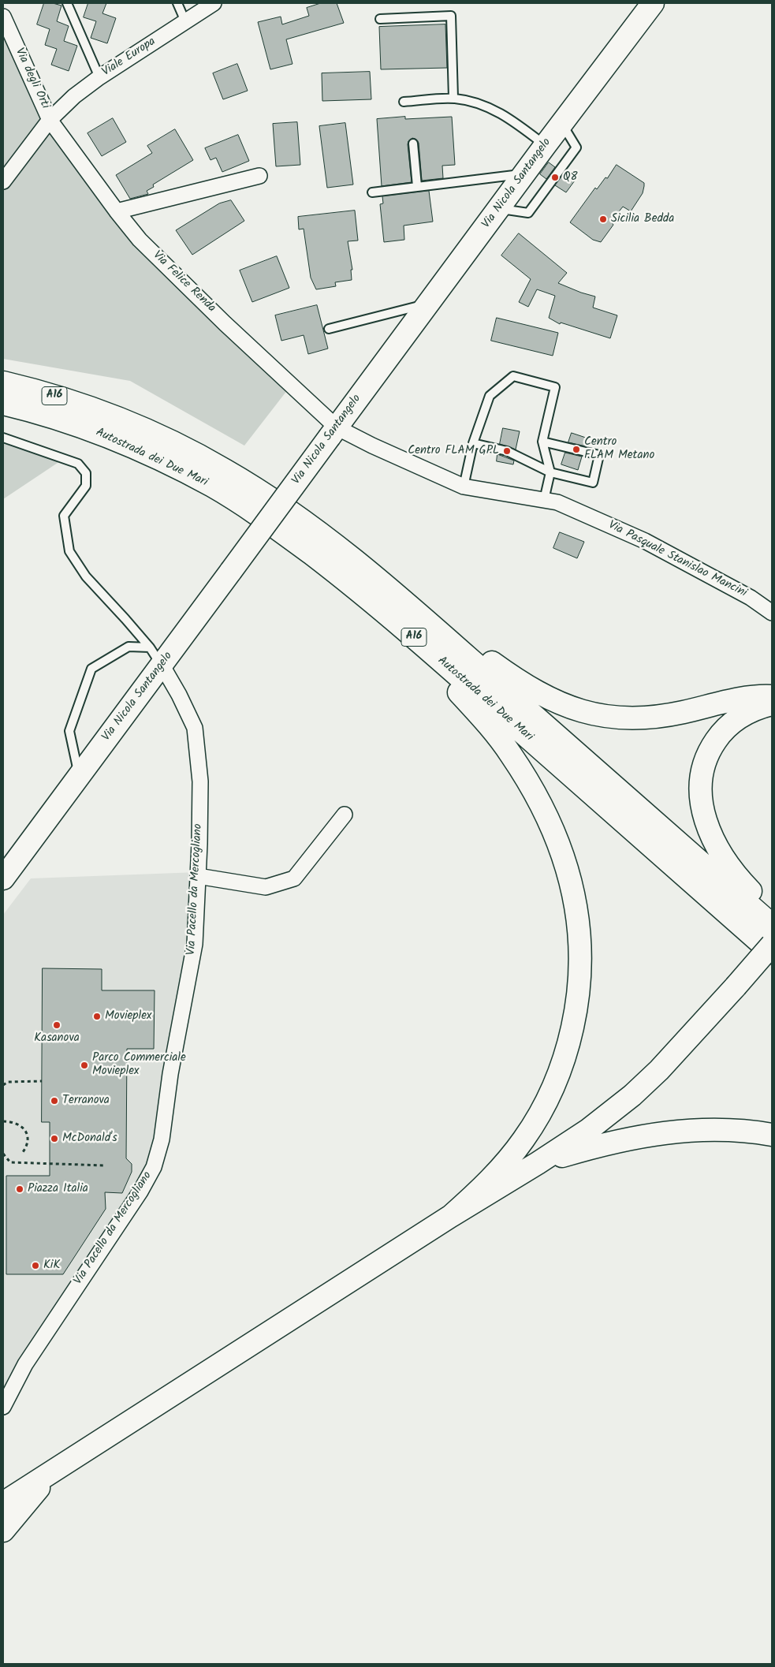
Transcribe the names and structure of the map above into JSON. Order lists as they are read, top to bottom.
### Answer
{
  "streets": {
    "main road": ["Via Nicola Santangelo", "A16", "Autostrada dei Due Mari"],
    "street": [
      "Viale Europa",
      "Via degli Orti",
      "Via Felice Renda",
      "Via Pasquale Stanislao Mancini",
      "Via Pacello da Mercogliano"
    ]
  },
  "crossings": [
    ["Viale Europa", "Via degli Orti"],
    ["Viale Europa", "Via Felice Renda"],
    ["Via degli Orti", "Via Felice Renda"],
    ["Via Nicola Santangelo", "Via Felice Renda"],
    ["Via Nicola Santangelo", "Via Pasquale Stanislao Mancini"],
    ["Via Nicola Santangelo", "Via Pacello da Mercogliano"],
    ["Via Felice Renda", "Via Pasquale Stanislao Mancini"]
  ],
  "places": [
    "Q8",
    "Sicilia Bedda",
    "Centro FLAM Metano",
    "Centro FLAM GPL",
    "Movieplex",
    "Kasanova",
    "Parco Commerciale Movieplex",
    "Terranova",
    "McDonald's",
    "Piazza Italia",
    "KiK"
  ]
}
